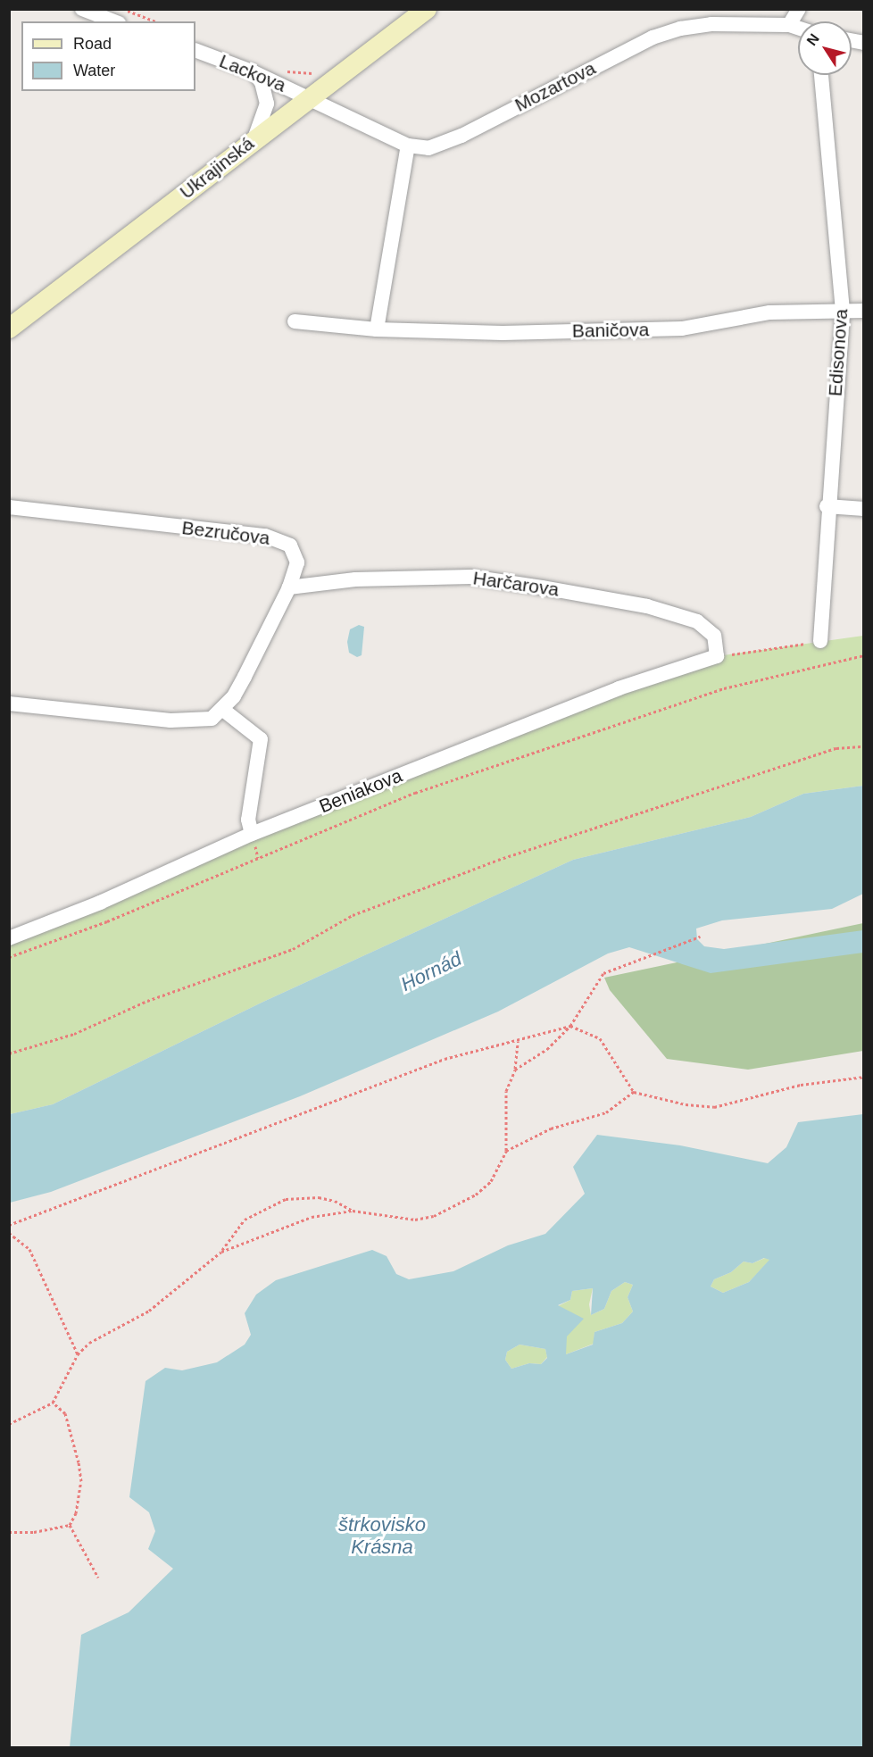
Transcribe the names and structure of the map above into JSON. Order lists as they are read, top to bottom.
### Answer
{
  "streets": {
    "main road": ["Ukrajinská"],
    "street": [
      "Lackova",
      "Mozartova",
      "Baničova",
      "Edisonova",
      "Bezručova",
      "Harčarova",
      "Beniakova"
    ]
  },
  "crossings": [
    ["Lackova", "Mozartova"],
    ["Lackova", "Ukrajinská"],
    ["Mozartova", "Ukrajinská"],
    ["Baničova", "Edisonova"],
    ["Bezručova", "Harčarova"],
    ["Harčarova", "Beniakova"]
  ],
  "water": ["Hornád", "štrkovisko Krásna"],
  "legend": ["Road", "Water"],
  "north": "top left"
}
